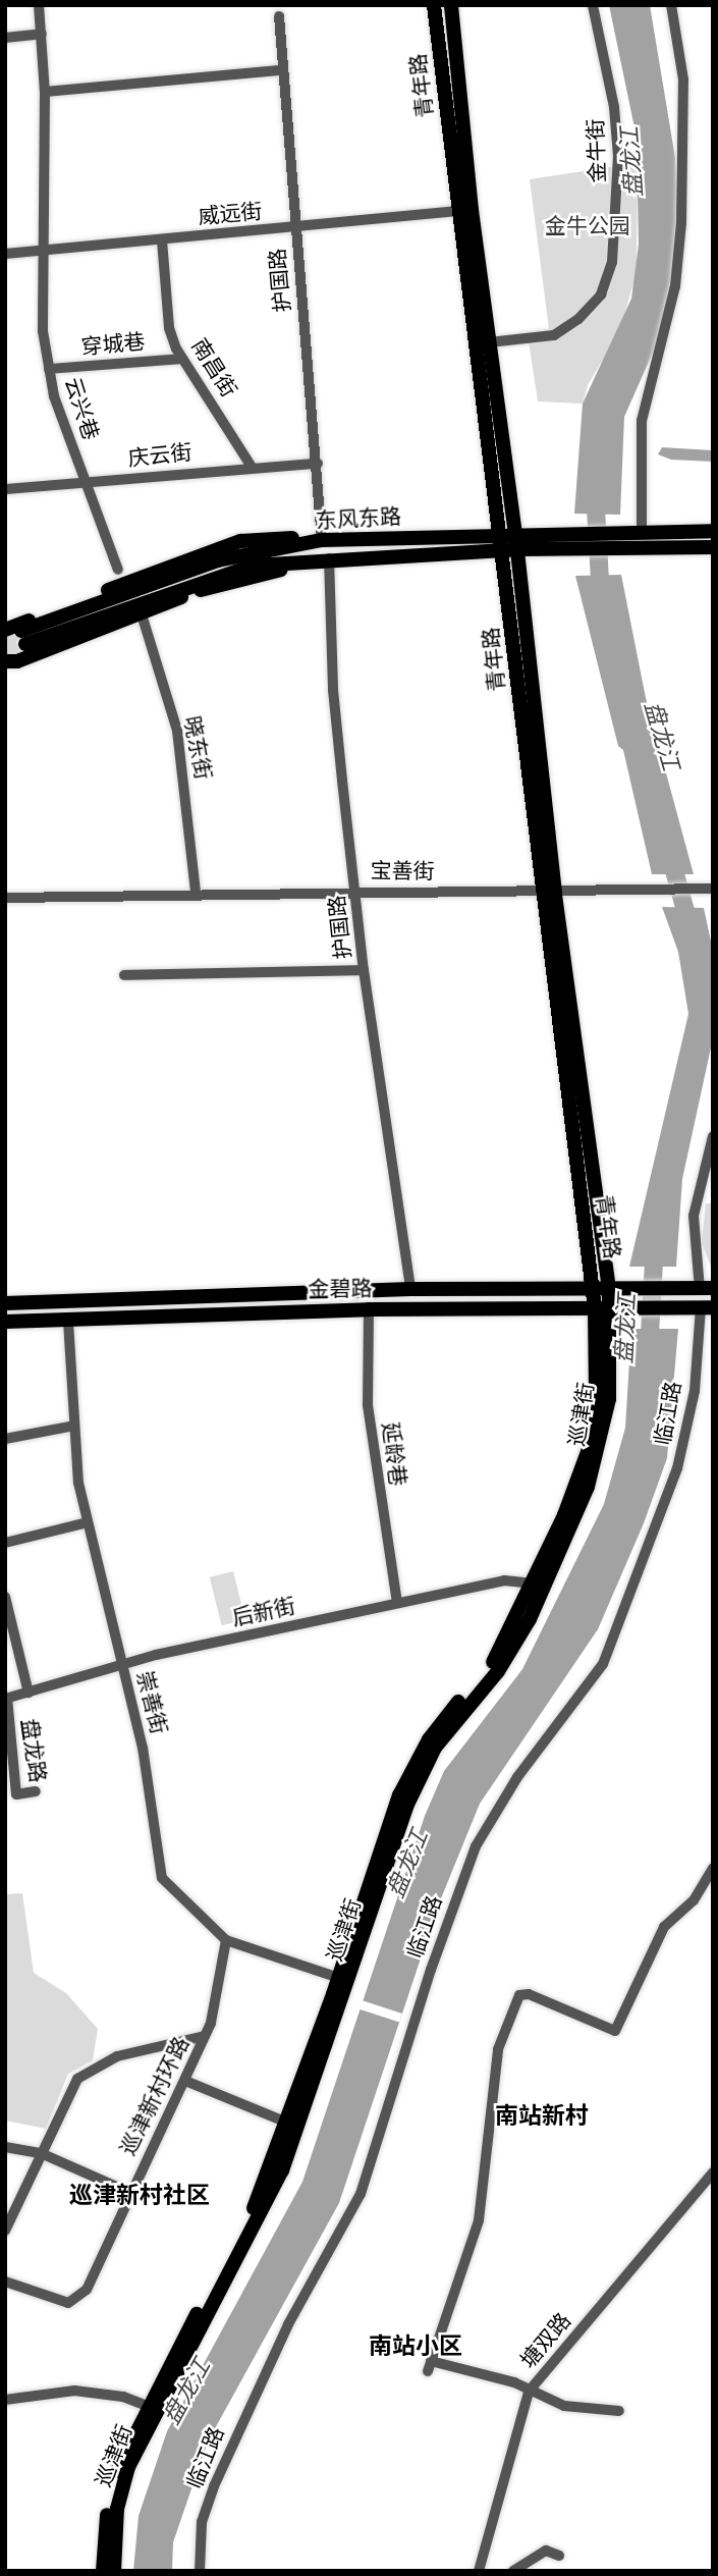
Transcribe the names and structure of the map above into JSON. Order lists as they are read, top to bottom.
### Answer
{
  "streets": {
    "main road": [
      "青年路",
      "东风东路",
      "金碧路",
      "巡津街"
    ],
    "street": [
      "金牛街",
      "威远街",
      "护国路",
      "穿城巷",
      "南昌街",
      "云兴巷",
      "庆云街",
      "晓东街",
      "宝善街",
      "临江路",
      "延龄巷",
      "后新街",
      "崇善街",
      "盘龙路",
      "巡津新村环路",
      "塘双路"
    ]
  },
  "crossings": [
    ["青年路", "金牛街"],
    ["青年路", "威远街"],
    ["青年路", "东风东路"],
    ["青年路", "宝善街"],
    ["青年路", "金碧路"],
    ["青年路", "巡津街"],
    ["威远街", "护国路"],
    ["威远街", "南昌街"],
    ["威远街", "云兴巷"],
    ["护国路", "庆云街"],
    ["护国路", "东风东路"],
    ["护国路", "宝善街"],
    ["护国路", "金碧路"],
    ["穿城巷", "南昌街"],
    ["穿城巷", "云兴巷"],
    ["南昌街", "庆云街"],
    ["云兴巷", "庆云街"],
    ["晓东街", "宝善街"],
    ["金碧路", "临江路"],
    ["金碧路", "巡津街"],
    ["金碧路", "延龄巷"],
    ["金碧路", "崇善街"],
    ["巡津街", "后新街"],
    ["巡津街", "崇善街"],
    ["延龄巷", "后新街"],
    ["后新街", "崇善街"],
    ["后新街", "盘龙路"]
  ],
  "districts": ["南站新村", "巡津新村社区", "南站小区"],
  "water": ["盘龙江"],
  "parks": ["金牛公园"]
}
